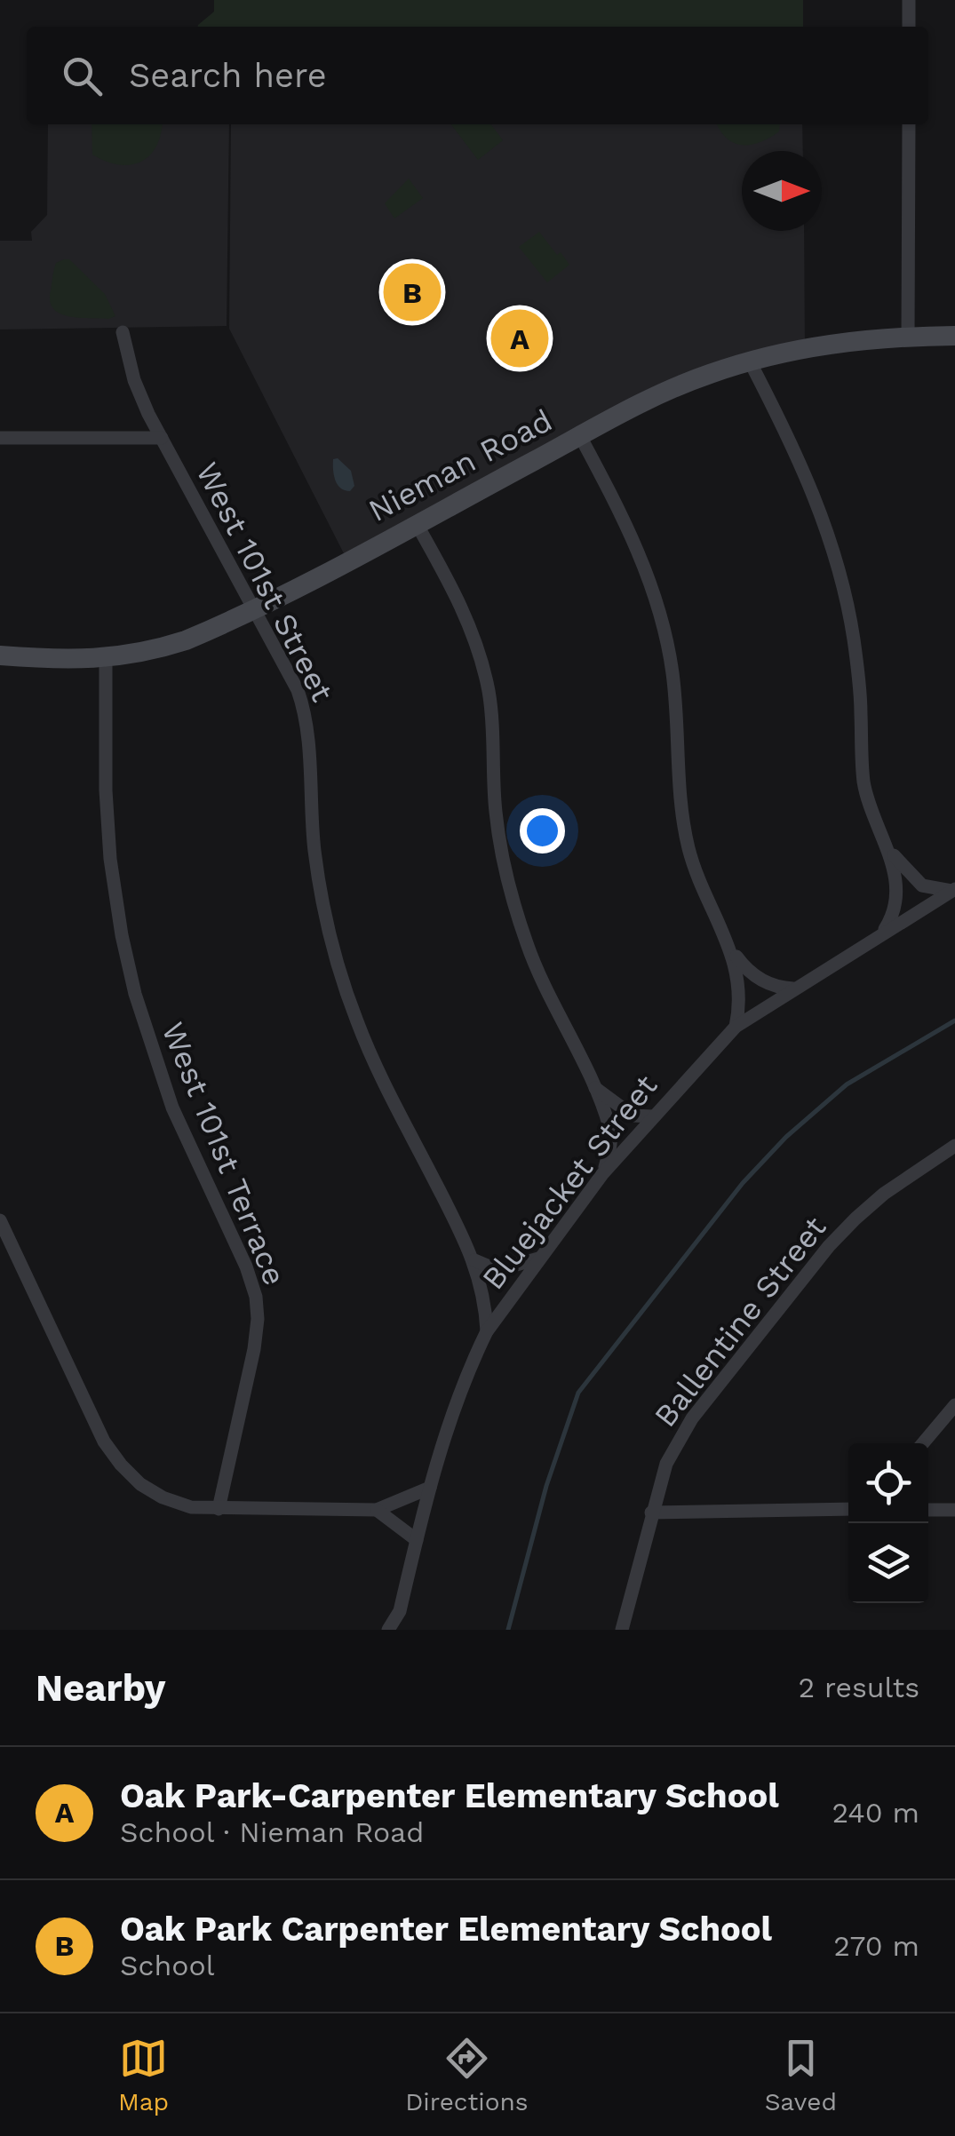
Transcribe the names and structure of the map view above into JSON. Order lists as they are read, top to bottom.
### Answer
{
  "streets": {
    "street": [
      "Nieman Road",
      "West 101st Street",
      "West 101st Terrace",
      "Bluejacket Street",
      "Ballentine Street"
    ]
  },
  "crossings": [
    ["Nieman Road", "West 101st Street"],
    ["Nieman Road", "West 101st Terrace"],
    ["West 101st Street", "Bluejacket Street"]
  ],
  "north": "right",
  "page": {
    "search": "Search here",
    "pins": ["B", "A"],
    "heading": ["Nearby", "2 results"],
    "list": [
      {
        "mark": "A",
        "name": "Oak Park-Carpenter Elementary School",
        "note": "School · Nieman Road",
        "value": "240 m"
      },
      {
        "mark": "B",
        "name": "Oak Park Carpenter Elementary School",
        "note": "School",
        "value": "270 m"
      }
    ],
    "nav": ["Map", "Directions", "Saved"]
  }
}
